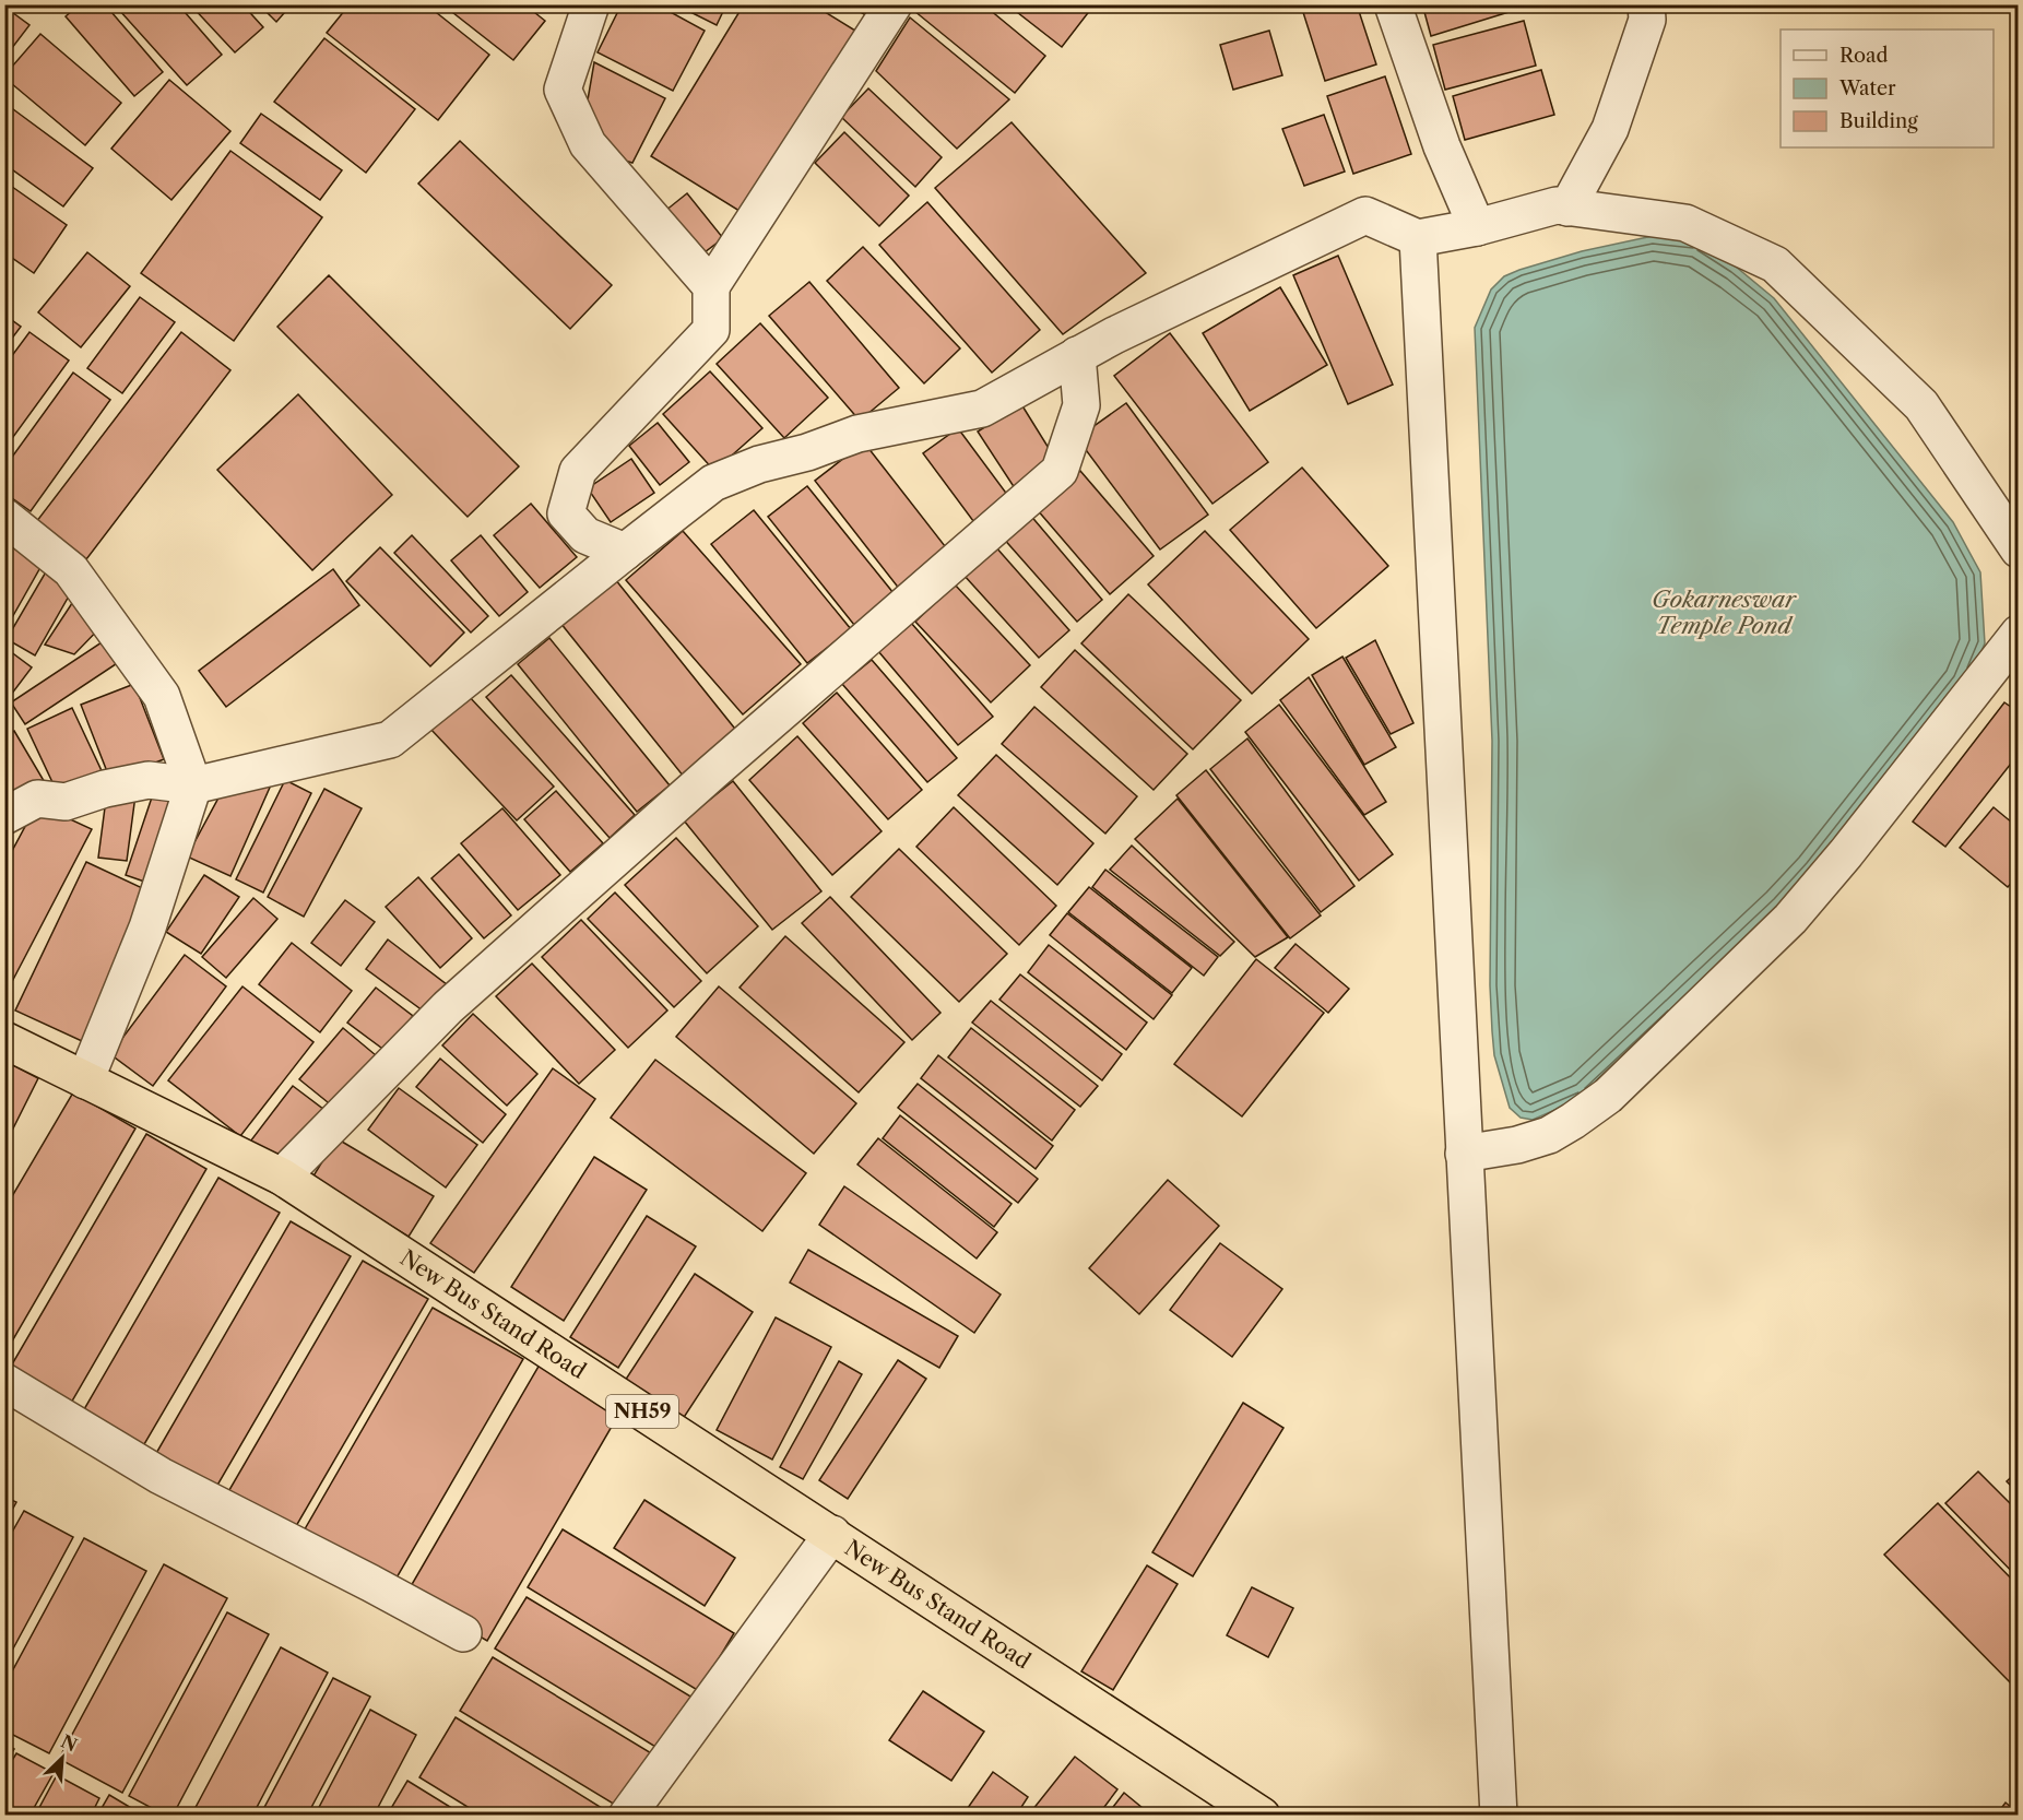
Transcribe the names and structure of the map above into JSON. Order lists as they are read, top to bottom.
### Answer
{
  "streets": {
    "highway": ["New Bus Stand Road", "NH59"]
  },
  "water": ["Gokarneswar Temple Pond"],
  "legend": ["Road", "Water", "Building"],
  "north": "top right"
}
